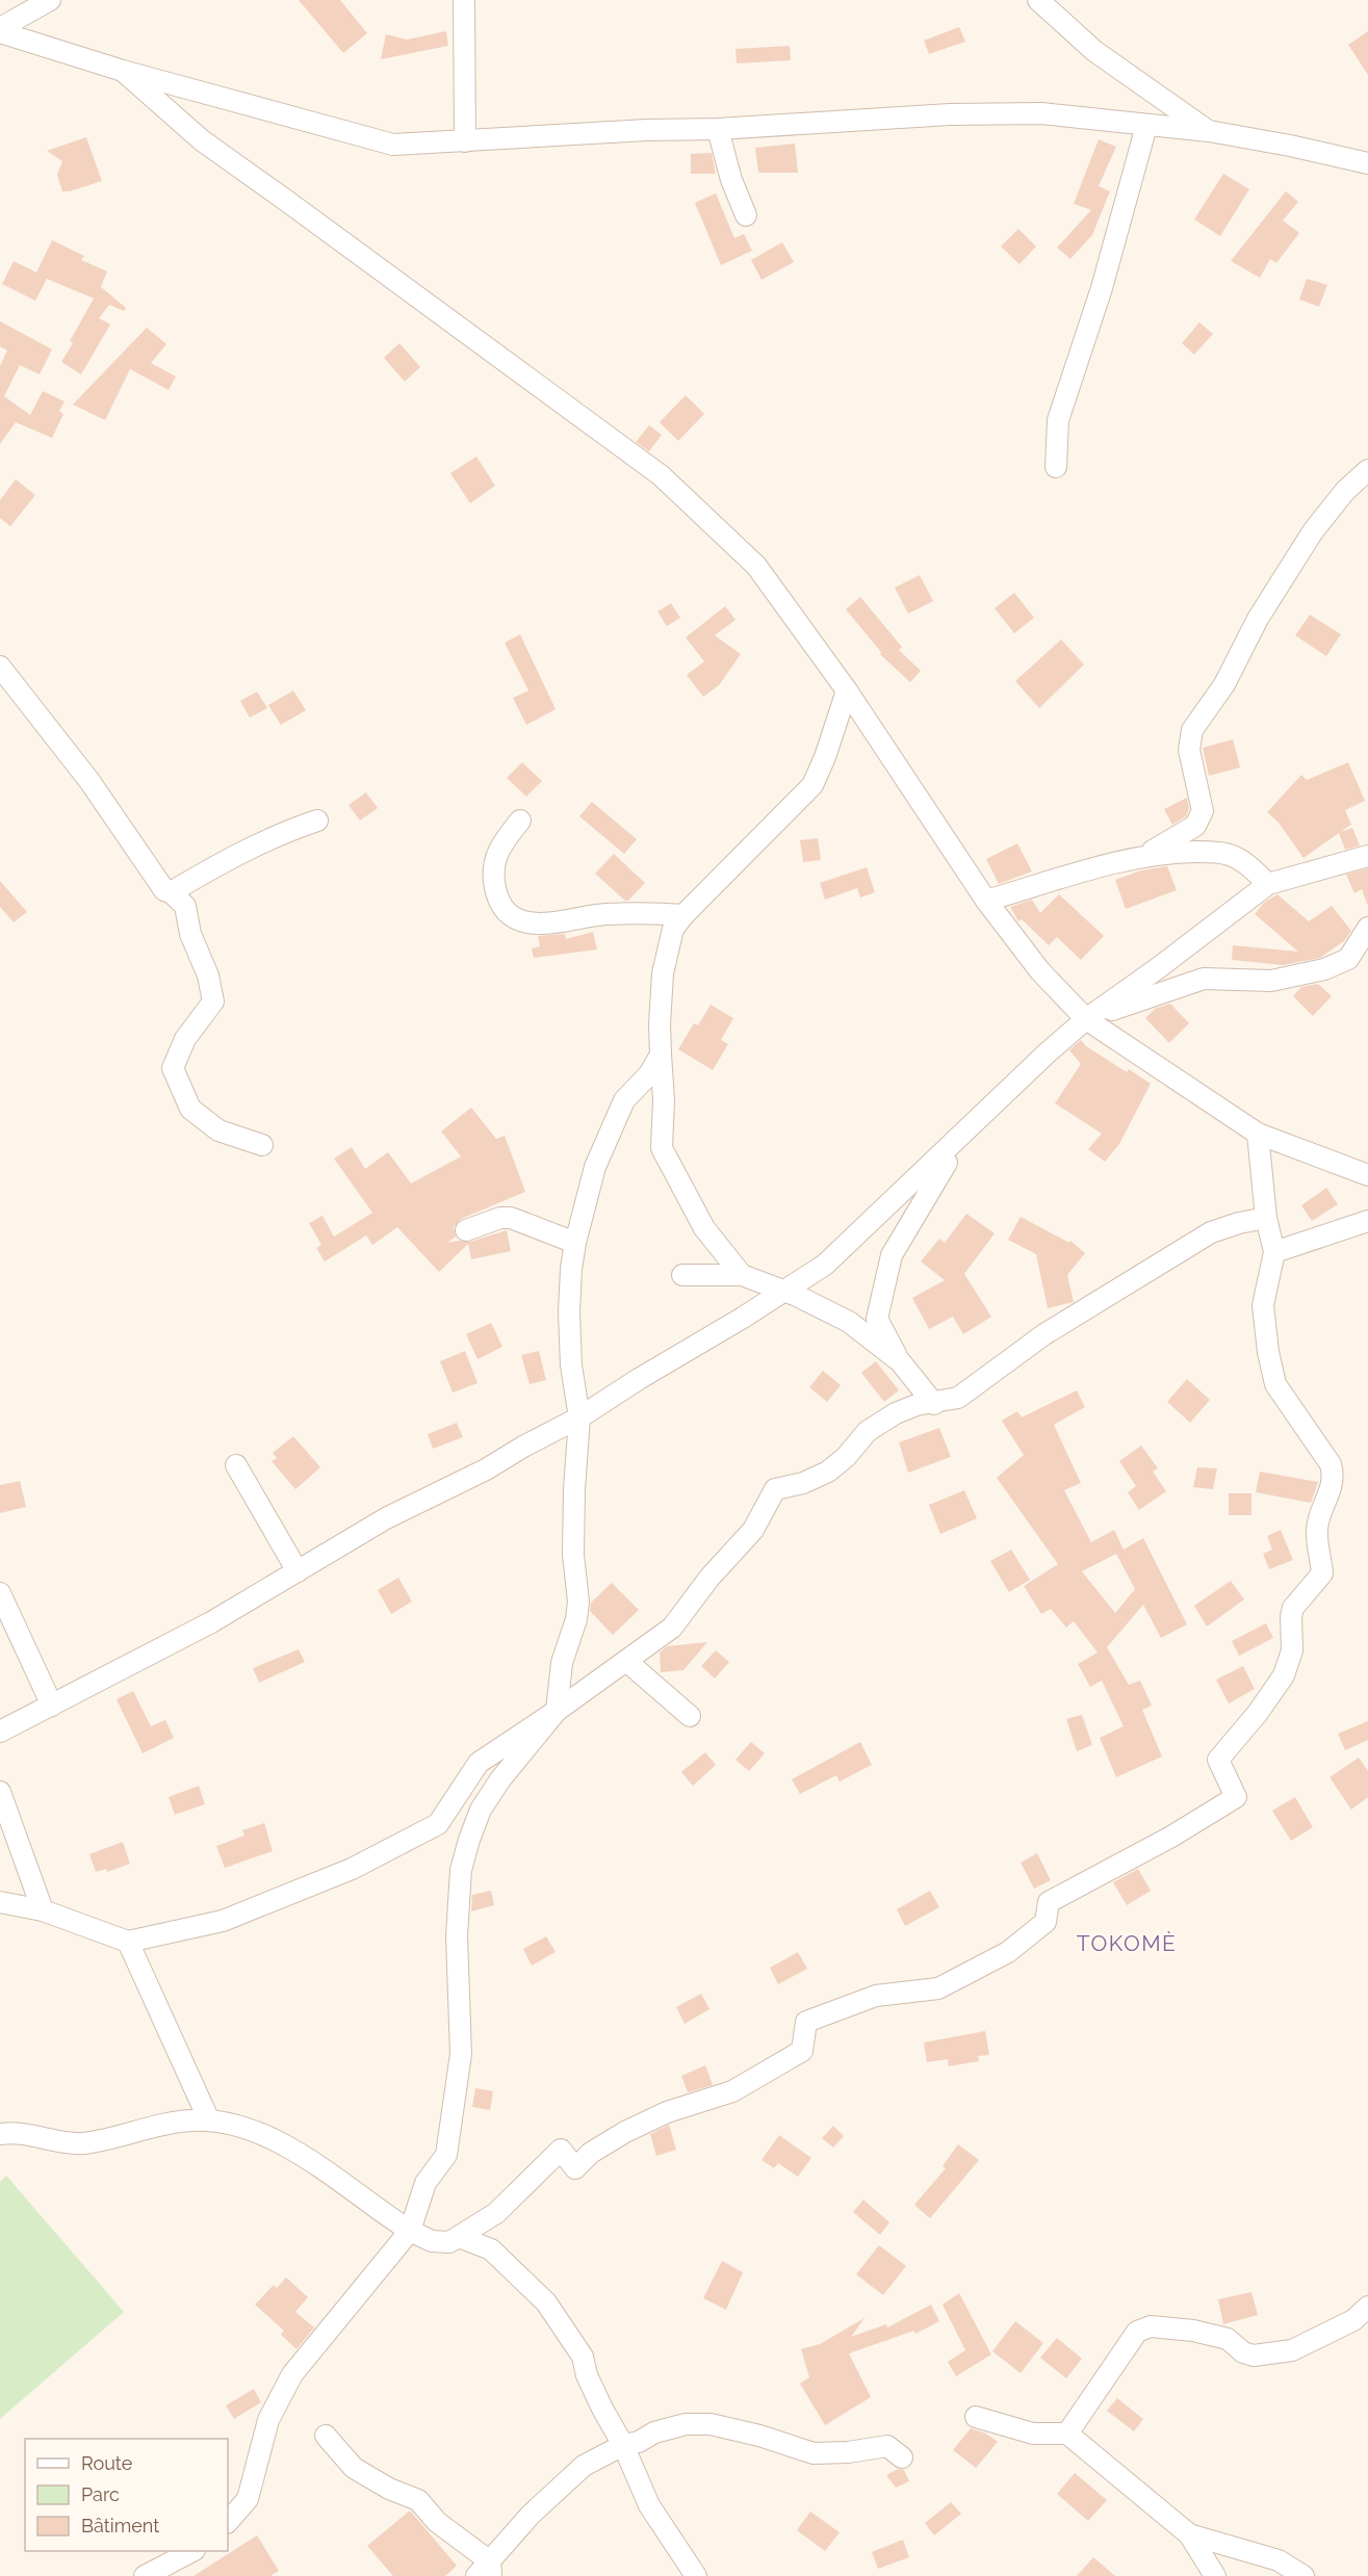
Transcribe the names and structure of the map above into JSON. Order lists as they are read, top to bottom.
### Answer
{
  "districts": ["TOKOMÈ"],
  "legend": ["Route", "Parc", "Bâtiment"]
}
